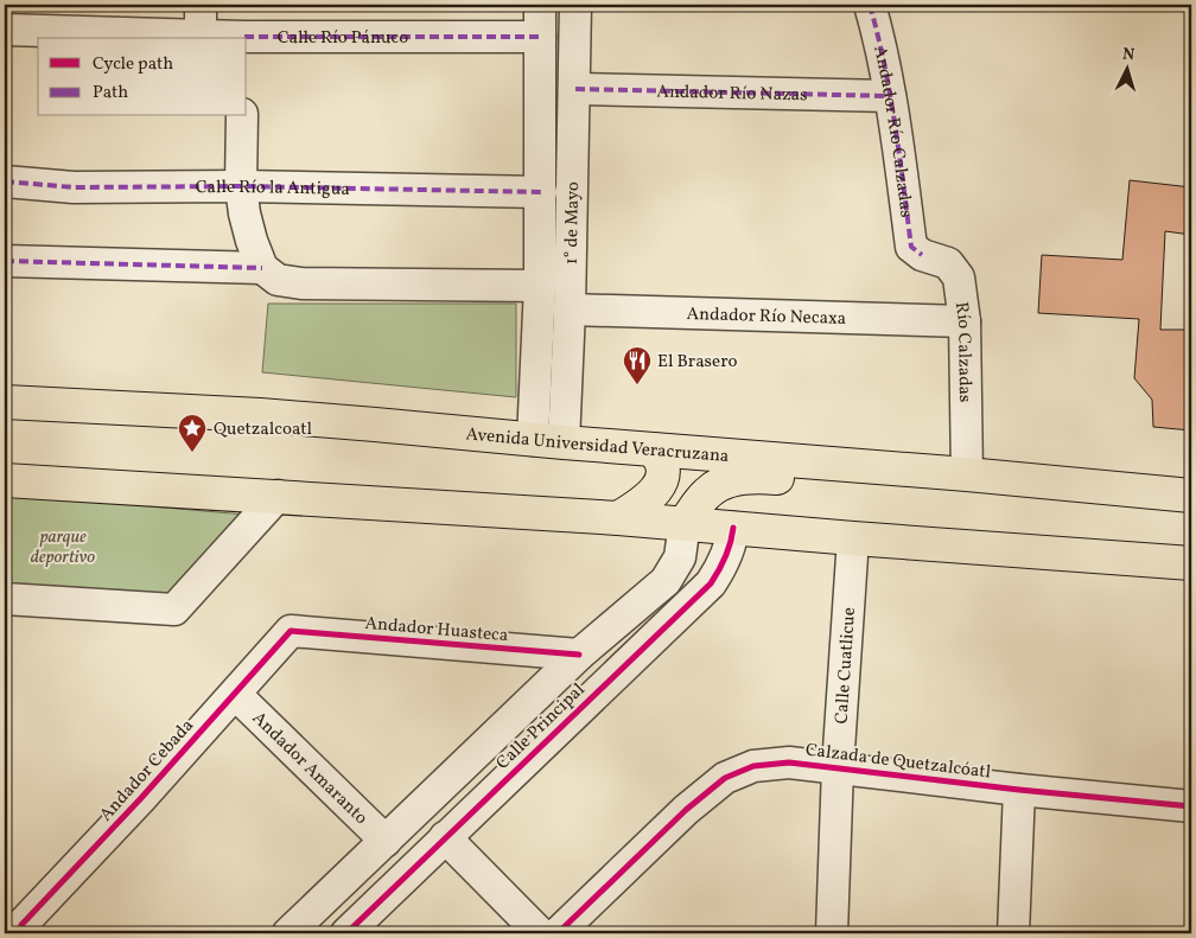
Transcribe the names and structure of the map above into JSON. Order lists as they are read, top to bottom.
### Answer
{
  "streets": {
    "main road": ["Avenida Universidad Veracruzana"],
    "street": [
      "Calle Río Pánuco",
      "Andador Río Nazas",
      "Andador Río Calzadas",
      "Calle Río la Antigua",
      "1° de Mayo",
      "Andador Río Necaxa",
      "Río Calzadas",
      "Andador Huasteca",
      "Calle Cuatlicue",
      "Calle Principal",
      "Calzada de Quetzalcóatl",
      "Andador Amaranto",
      "Andador Cebada"
    ]
  },
  "crossings": [
    ["Calle Río Pánuco", "1° de Mayo"],
    ["Andador Río Nazas", "Andador Río Calzadas"],
    ["Andador Río Nazas", "1° de Mayo"],
    ["Andador Río Calzadas", "Río Calzadas"],
    ["Calle Río la Antigua", "1° de Mayo"],
    ["1° de Mayo", "Andador Río Necaxa"],
    ["1° de Mayo", "Avenida Universidad Veracruzana"],
    ["Andador Río Necaxa", "Río Calzadas"],
    ["Río Calzadas", "Avenida Universidad Veracruzana"],
    ["Andador Huasteca", "Calle Principal"],
    ["Andador Huasteca", "Andador Cebada"],
    ["Calle Cuatlicue", "Calzada de Quetzalcóatl"],
    ["Calle Principal", "Andador Amaranto"],
    ["Andador Amaranto", "Andador Cebada"]
  ],
  "parks": ["parque deportivo"],
  "places": {
    "restaurant": ["El Brasero"],
    "place": ["Quetzalcoatl"]
  },
  "legend": ["Cycle path", "Path"],
  "north": "top"
}
